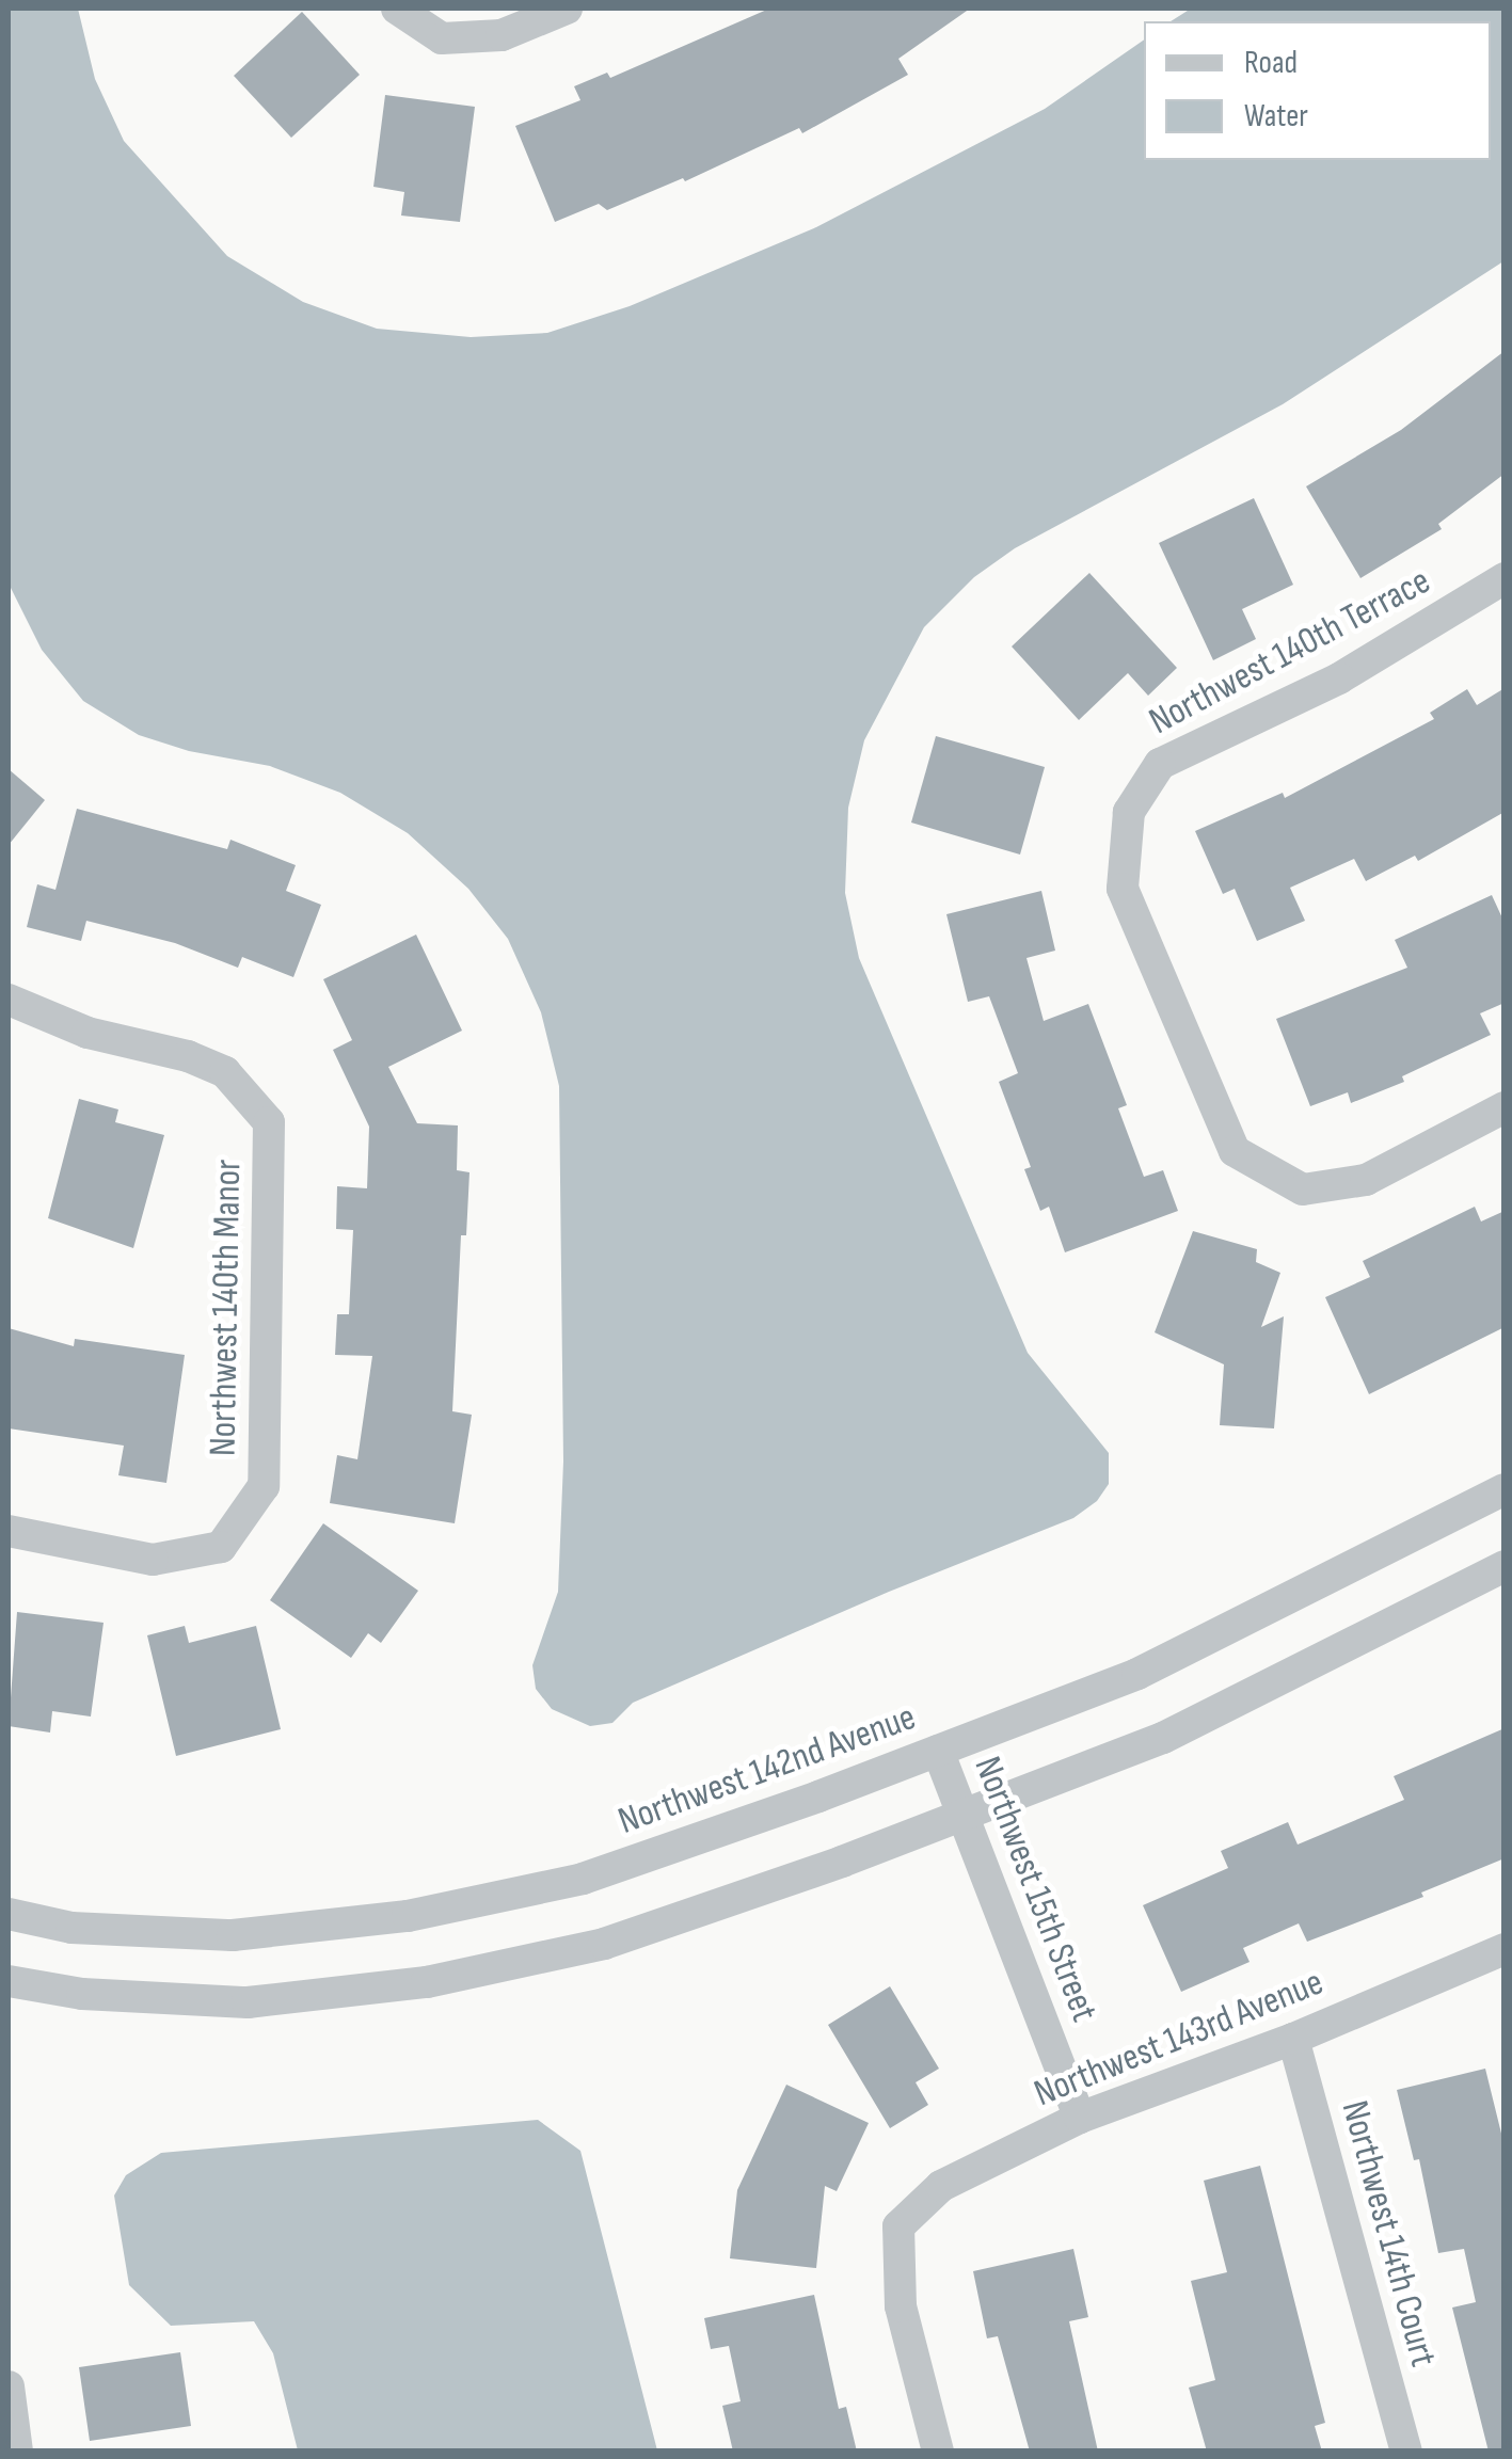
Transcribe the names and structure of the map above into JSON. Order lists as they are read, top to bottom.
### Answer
{
  "streets": {
    "street": [
      "Northwest 140th Terrace",
      "Northwest 140th Manor",
      "Northwest 142nd Avenue",
      "Northwest 15th Street",
      "Northwest 143rd Avenue",
      "Northwest 14th Court"
    ]
  },
  "crossings": [
    ["Northwest 142nd Avenue", "Northwest 15th Street"],
    ["Northwest 15th Street", "Northwest 143rd Avenue"],
    ["Northwest 143rd Avenue", "Northwest 14th Court"]
  ],
  "legend": ["Road", "Water"]
}
